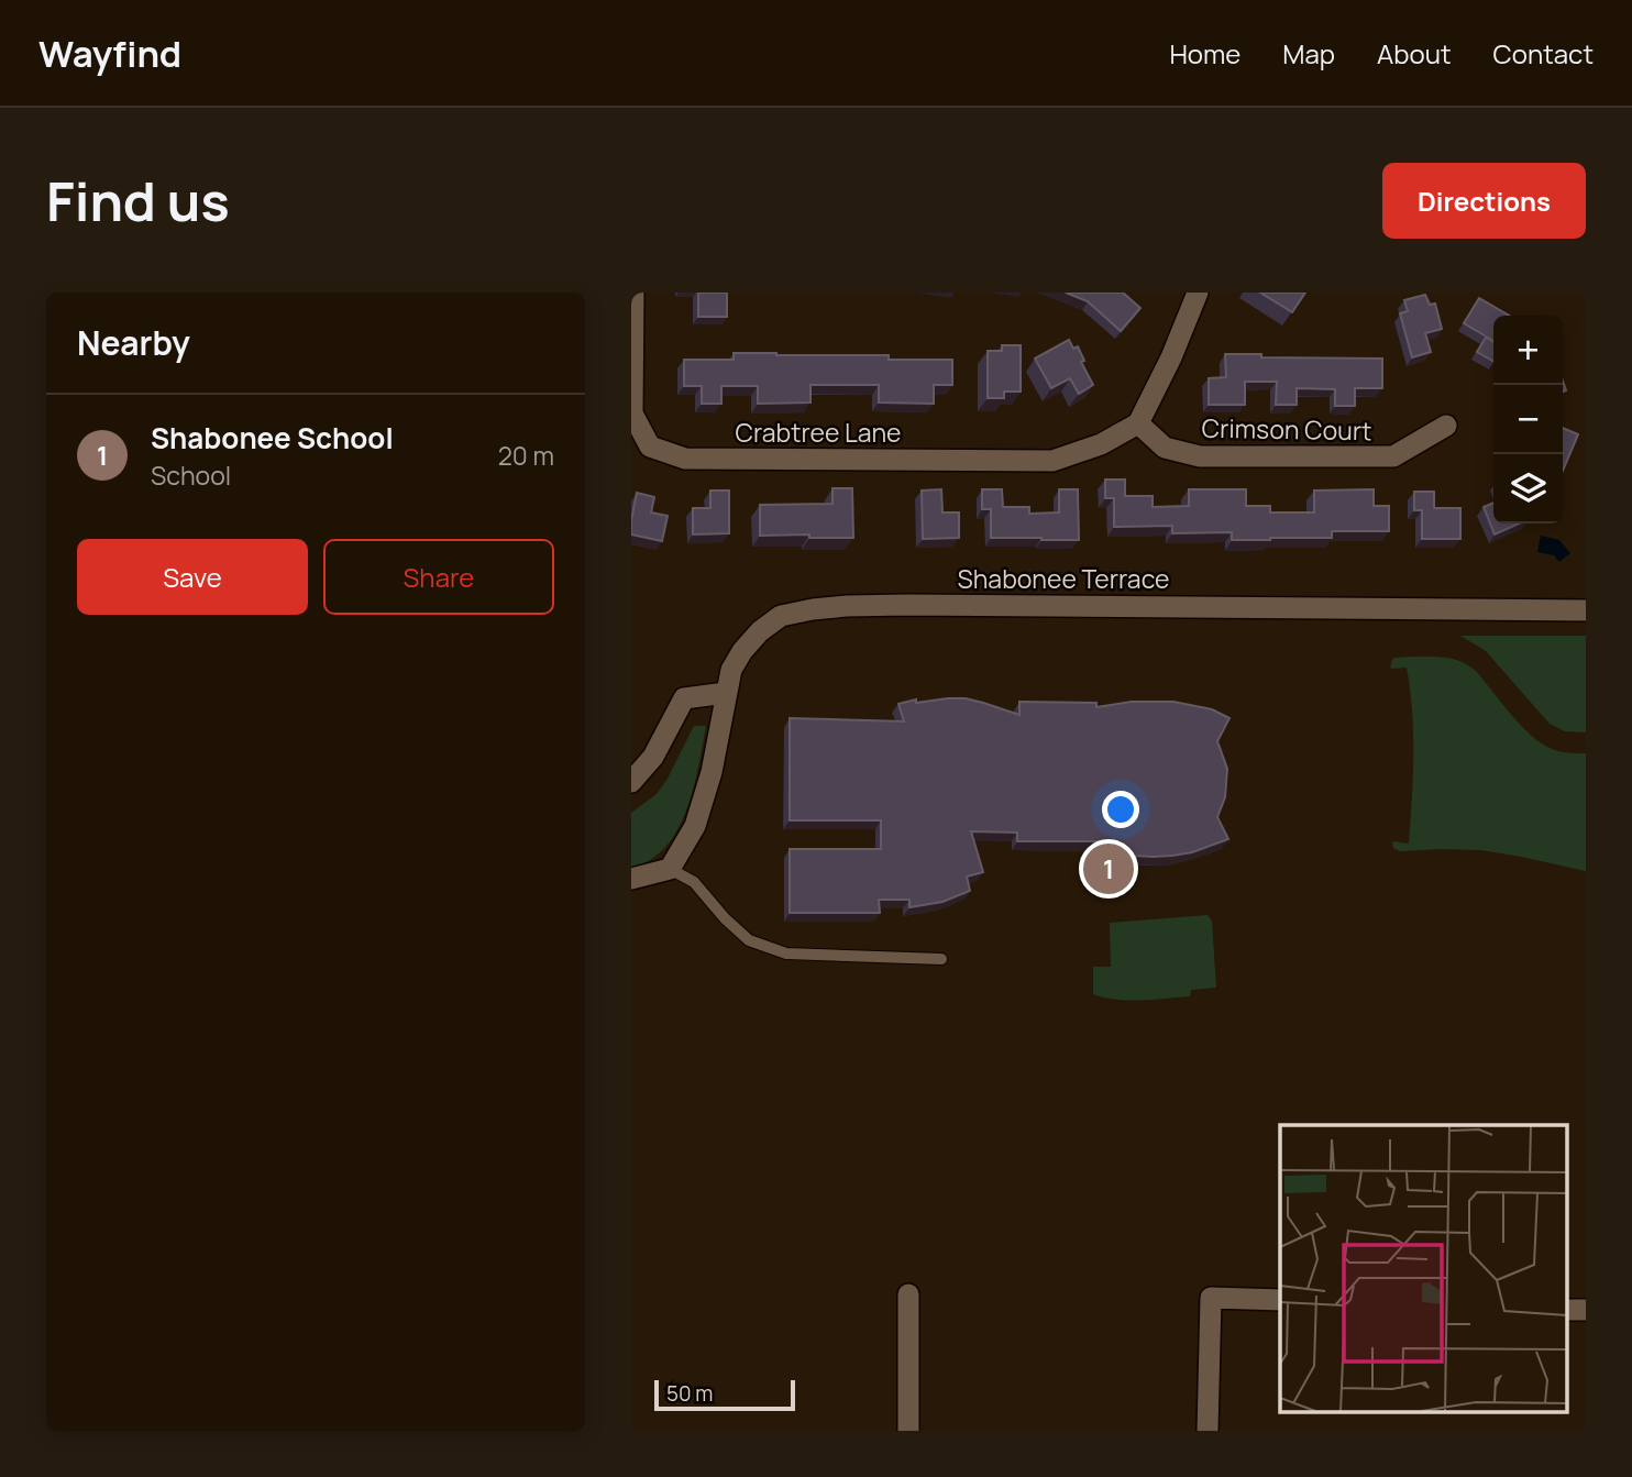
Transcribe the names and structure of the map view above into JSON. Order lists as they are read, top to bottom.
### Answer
{
  "streets": {
    "street": ["Crimson Court", "Crabtree Lane", "Shabonee Terrace"]
  },
  "crossings": [
    ["Crimson Court", "Crabtree Lane"]
  ],
  "scale_bar": "50 m",
  "page": {
    "header": "Wayfind",
    "nav": [
      "Home",
      "Map",
      "About",
      "Contact"
    ],
    "buttons": [
      "Directions",
      ["Save", "Share"]
    ],
    "title": "Find us",
    "heading": "Nearby",
    "map_buttons": ["+", "−"],
    "list": [
      {
        "mark": "1",
        "name": "Shabonee School",
        "note": "School",
        "value": "20 m"
      }
    ],
    "pins": "1",
    "scale": "50 m"
  }
}
